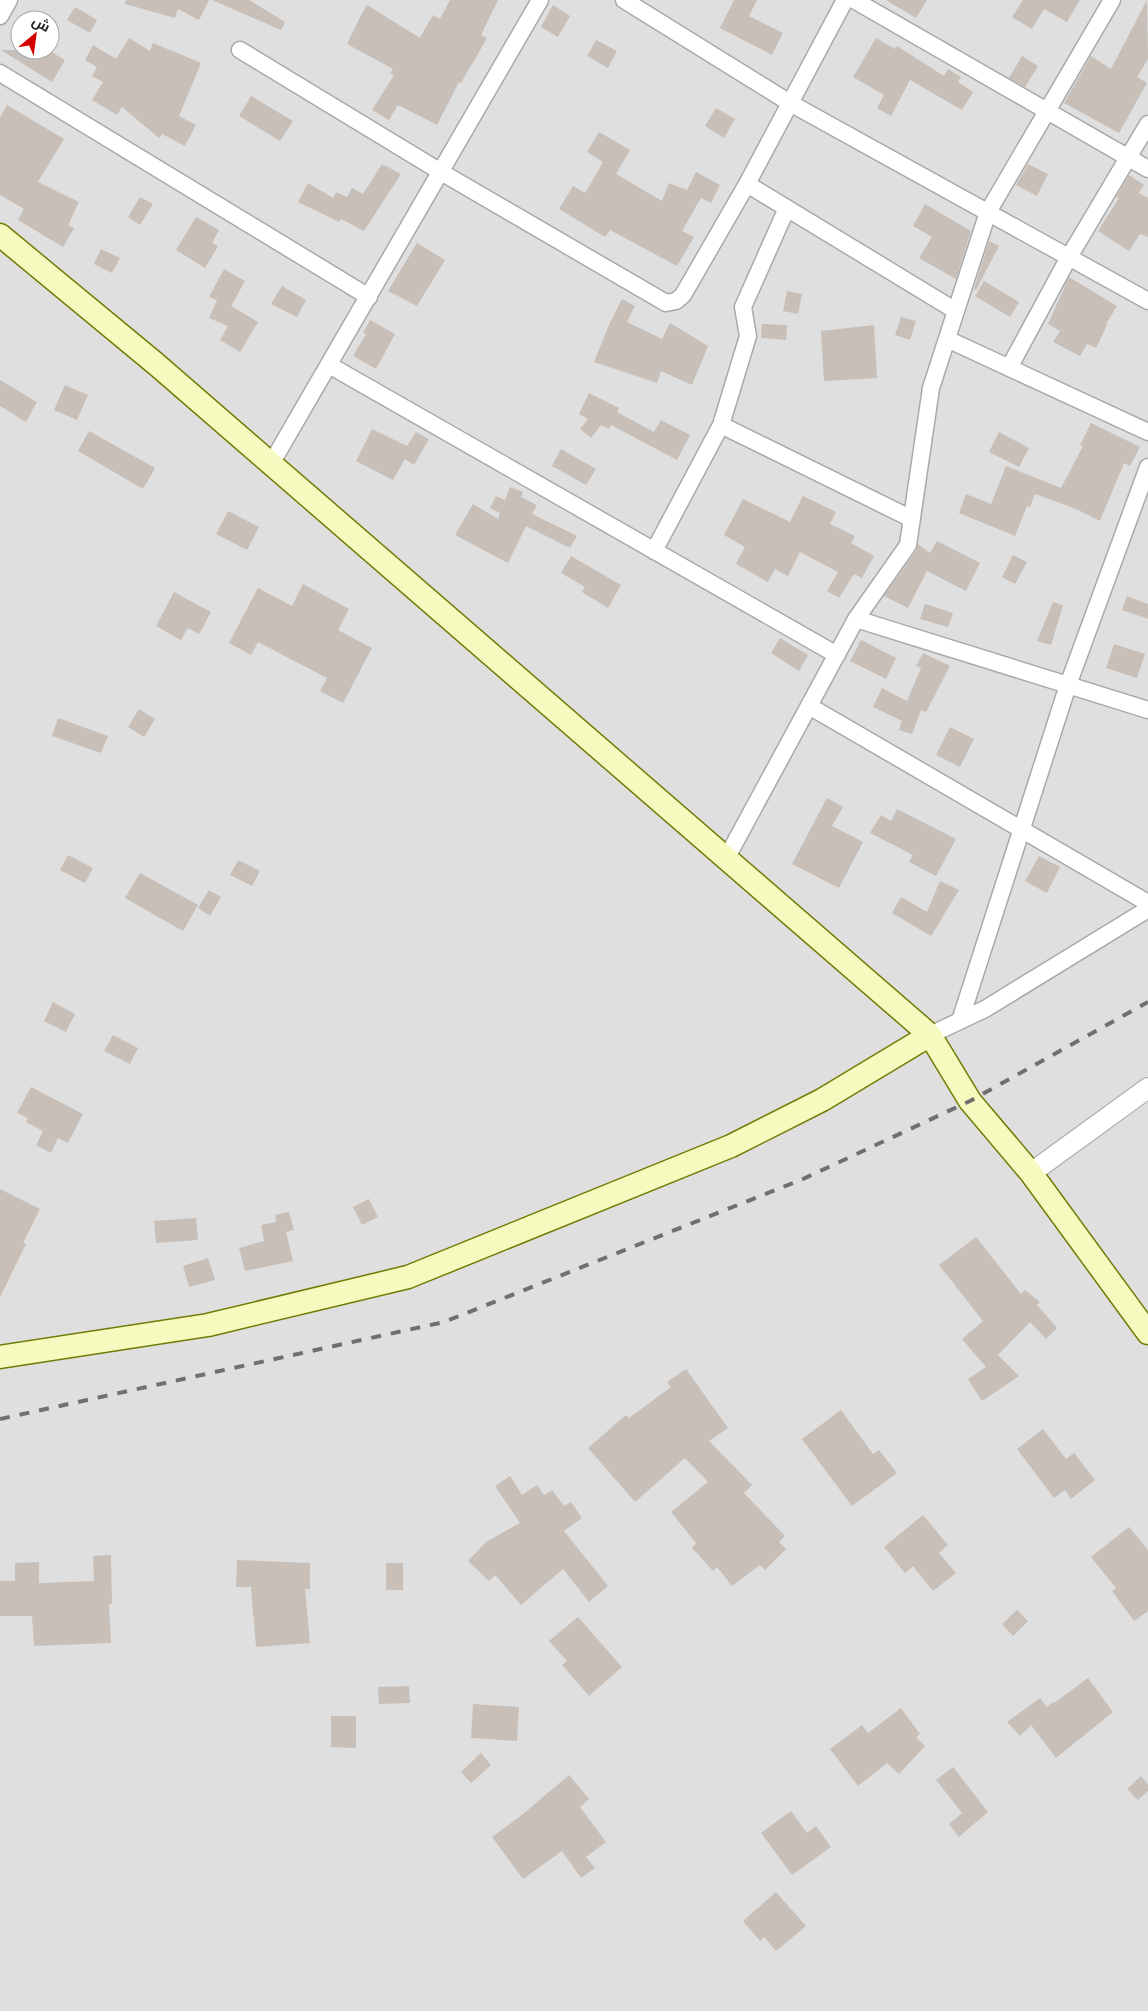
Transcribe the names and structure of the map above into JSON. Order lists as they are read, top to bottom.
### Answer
{
  "north": "top right"
}
